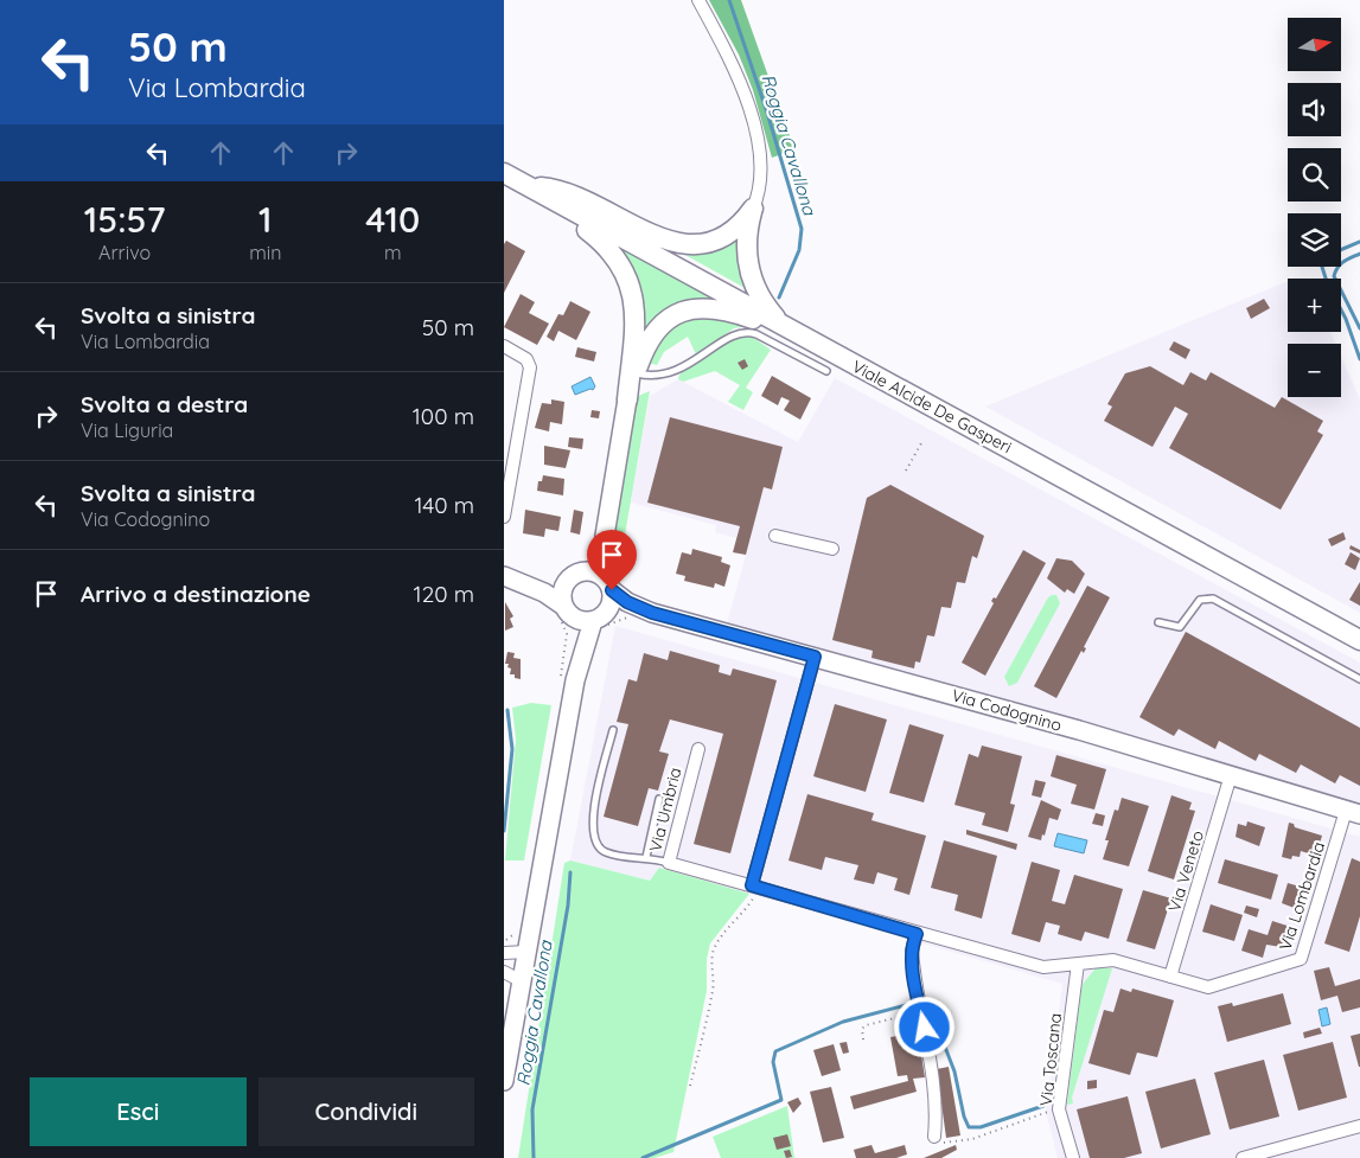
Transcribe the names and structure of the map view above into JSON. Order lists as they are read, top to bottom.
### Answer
{
  "streets": {
    "main road": ["Viale Alcide De Gasperi"],
    "street": [
      "Via Codognino",
      "Via Umbria",
      "Via Veneto",
      "Via Lombardia",
      "Via Toscana"
    ]
  },
  "crossings": [
    ["Via Codognino", "Via Veneto"],
    ["Via Codognino", "Via Lombardia"],
    ["Via Umbria", "Via Lombardia"],
    ["Via Veneto", "Via Lombardia"],
    ["Via Lombardia", "Via Toscana"]
  ],
  "water": ["Roggia Cavallona"],
  "north": "right",
  "page": {
    "turn": ["50 m", "Via Lombardia"],
    "map_buttons": ["+", "−"],
    "eta": [
      "15:57",
      "Arrivo",
      "1",
      "min",
      "410",
      "m"
    ],
    "list": [
      {
        "name": "Svolta a sinistra",
        "note": "Via Lombardia",
        "value": "50 m"
      },
      {
        "name": "Svolta a destra",
        "note": "Via Liguria",
        "value": "100 m"
      },
      {
        "name": "Svolta a sinistra",
        "note": "Via Codognino",
        "value": "140 m"
      },
      {
        "name": "Arrivo a destinazione",
        "value": "120 m"
      }
    ],
    "buttons": ["Esci", "Condividi"]
  }
}
